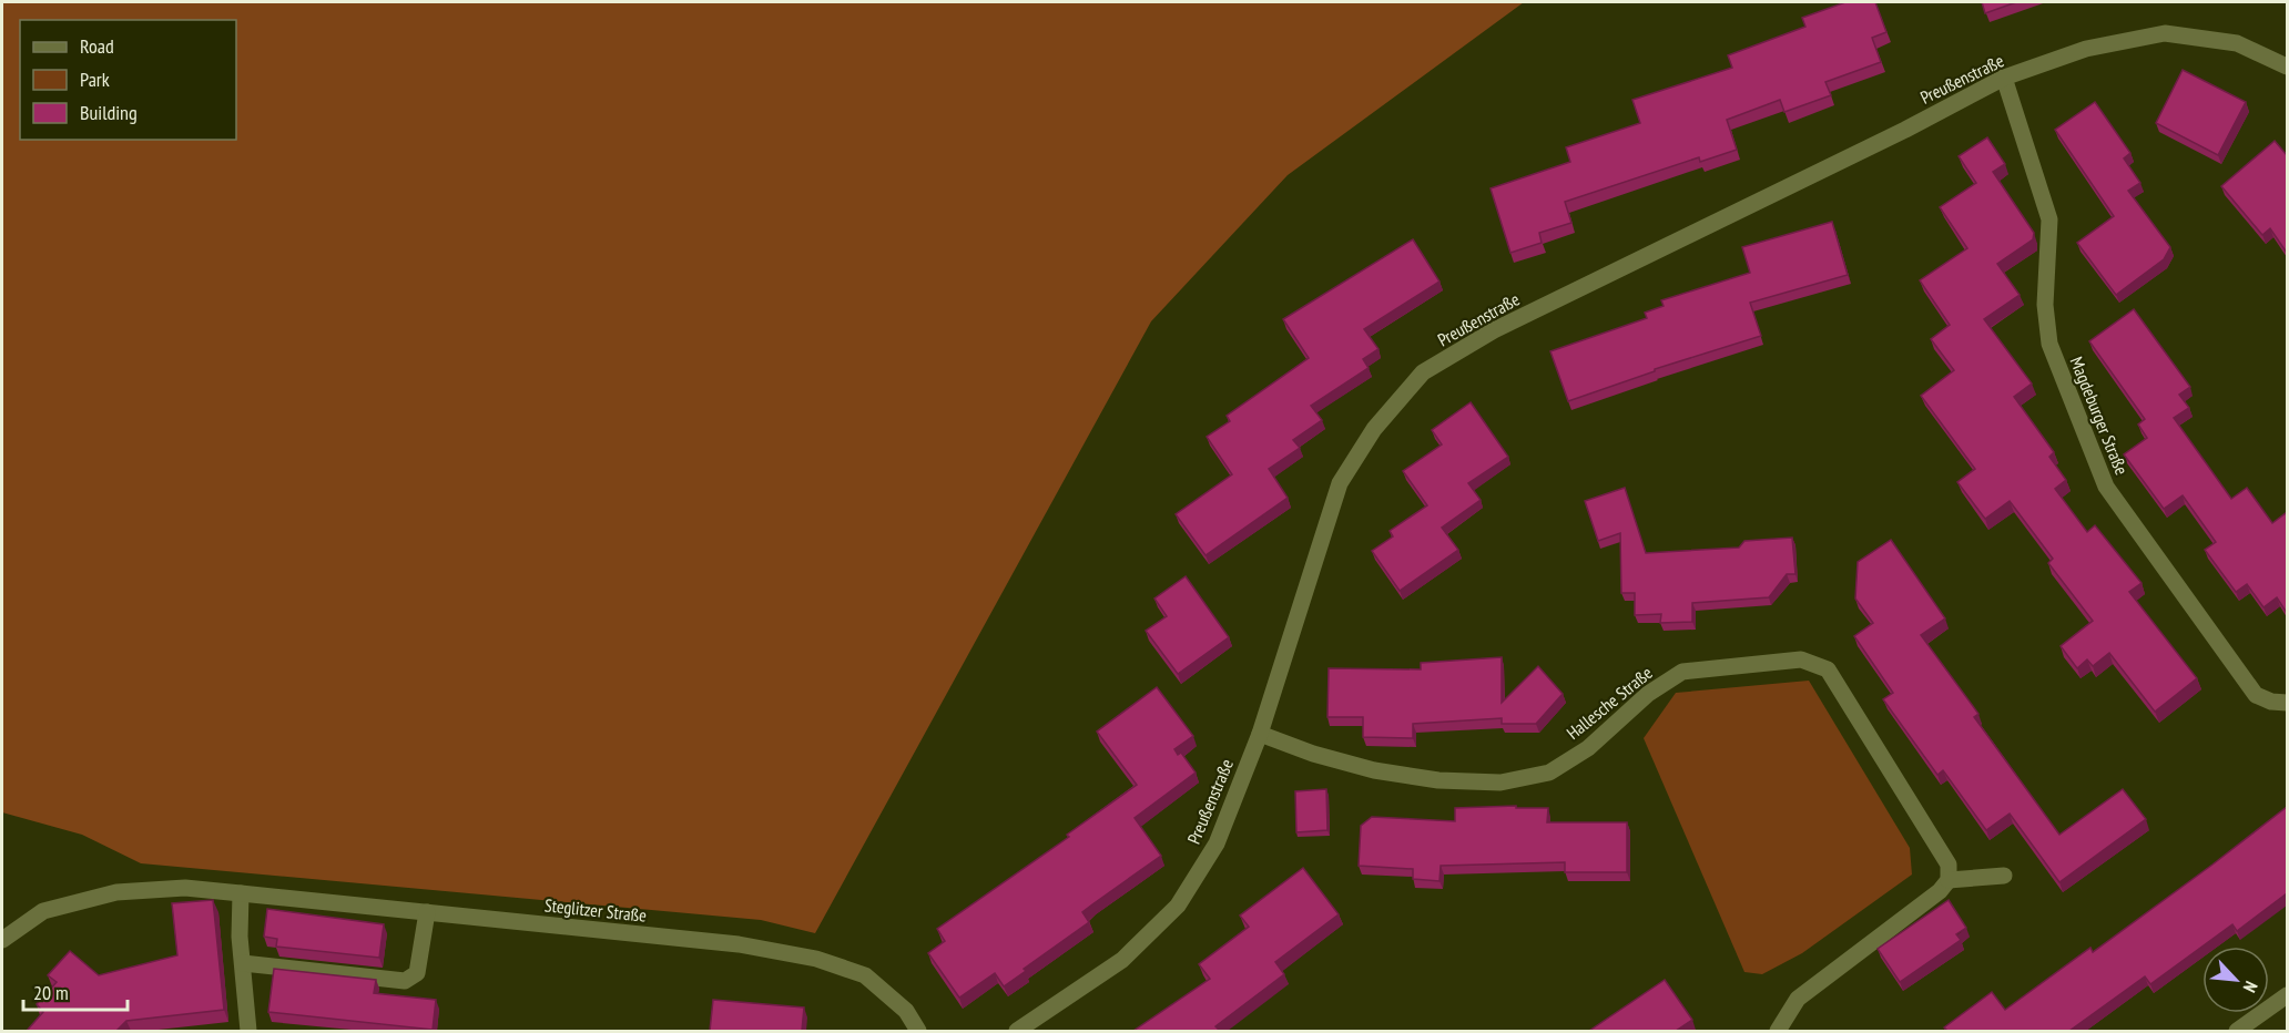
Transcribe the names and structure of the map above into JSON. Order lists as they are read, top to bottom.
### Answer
{
  "streets": {
    "street": [
      "Preußenstraße",
      "Magdeburger Straße",
      "Hallesche Straße",
      "Steglitzer Straße"
    ]
  },
  "crossings": [
    ["Preußenstraße", "Magdeburger Straße"],
    ["Preußenstraße", "Hallesche Straße"]
  ],
  "legend": ["Road", "Park", "Building"],
  "scale_bar": "20 m",
  "north": "bottom right"
}
